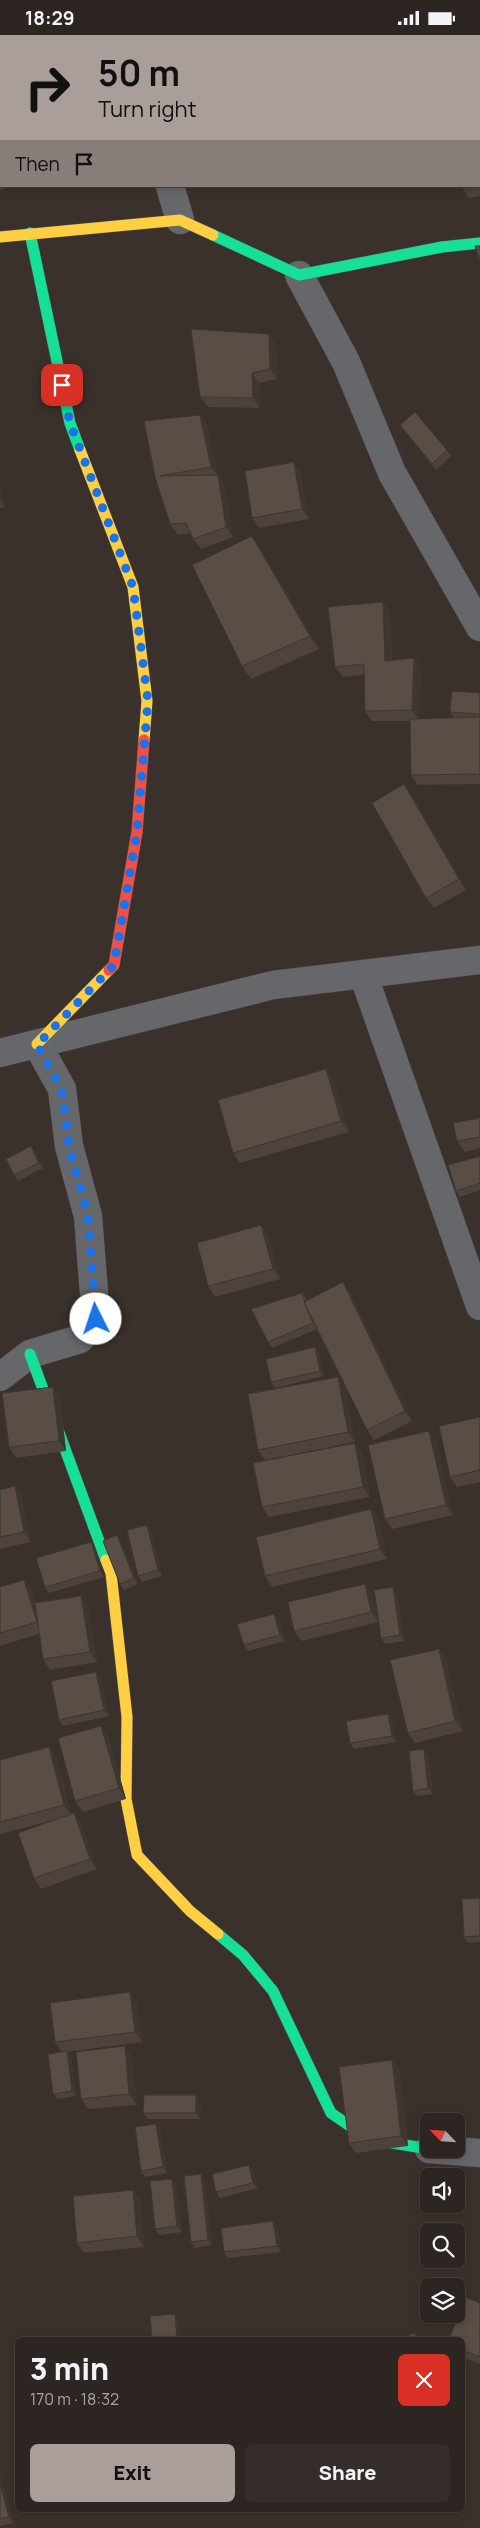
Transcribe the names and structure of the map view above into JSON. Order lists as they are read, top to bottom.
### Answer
{
  "north": "top left",
  "page": {
    "status": "18:29",
    "turn": ["50 m", "Turn right"],
    "then": "Then",
    "heading": ["3 min", "170 m · 18:32"],
    "buttons": ["Exit", "Share"]
  }
}
